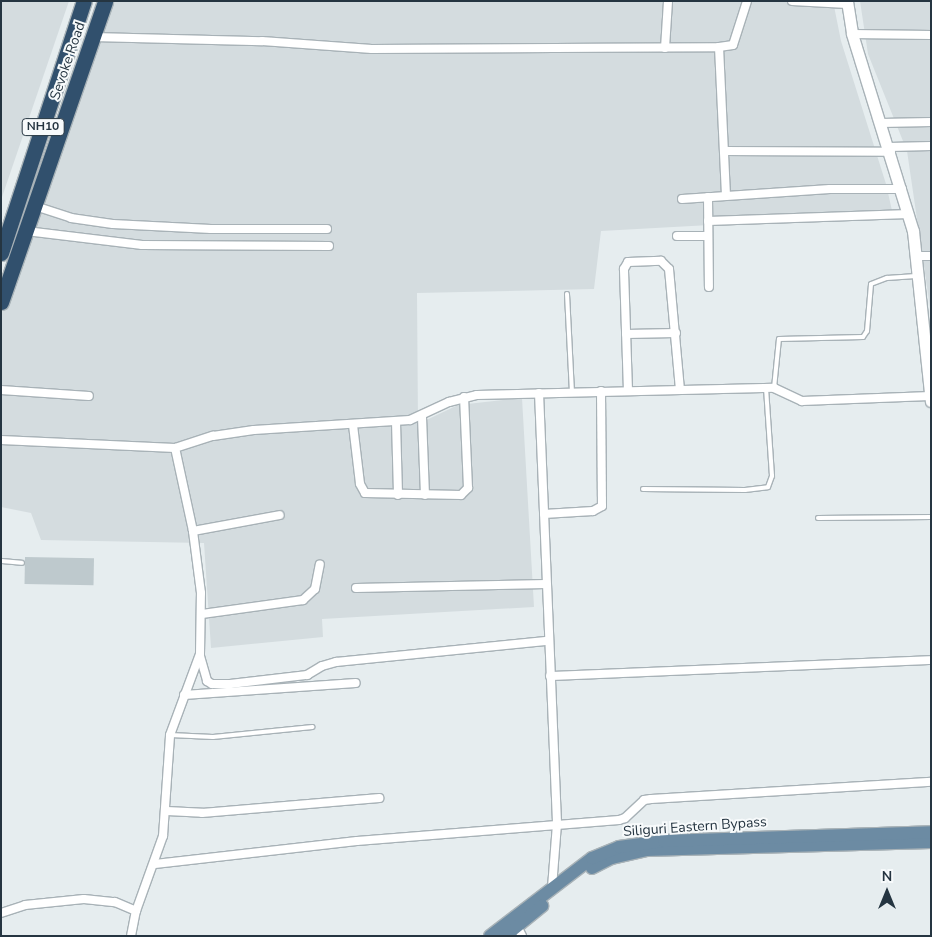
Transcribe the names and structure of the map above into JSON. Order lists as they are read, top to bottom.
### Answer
{
  "streets": {
    "highway": ["Sevoke Road", "NH10"],
    "main road": ["Siliguri Eastern Bypass"]
  },
  "north": "top"
}
